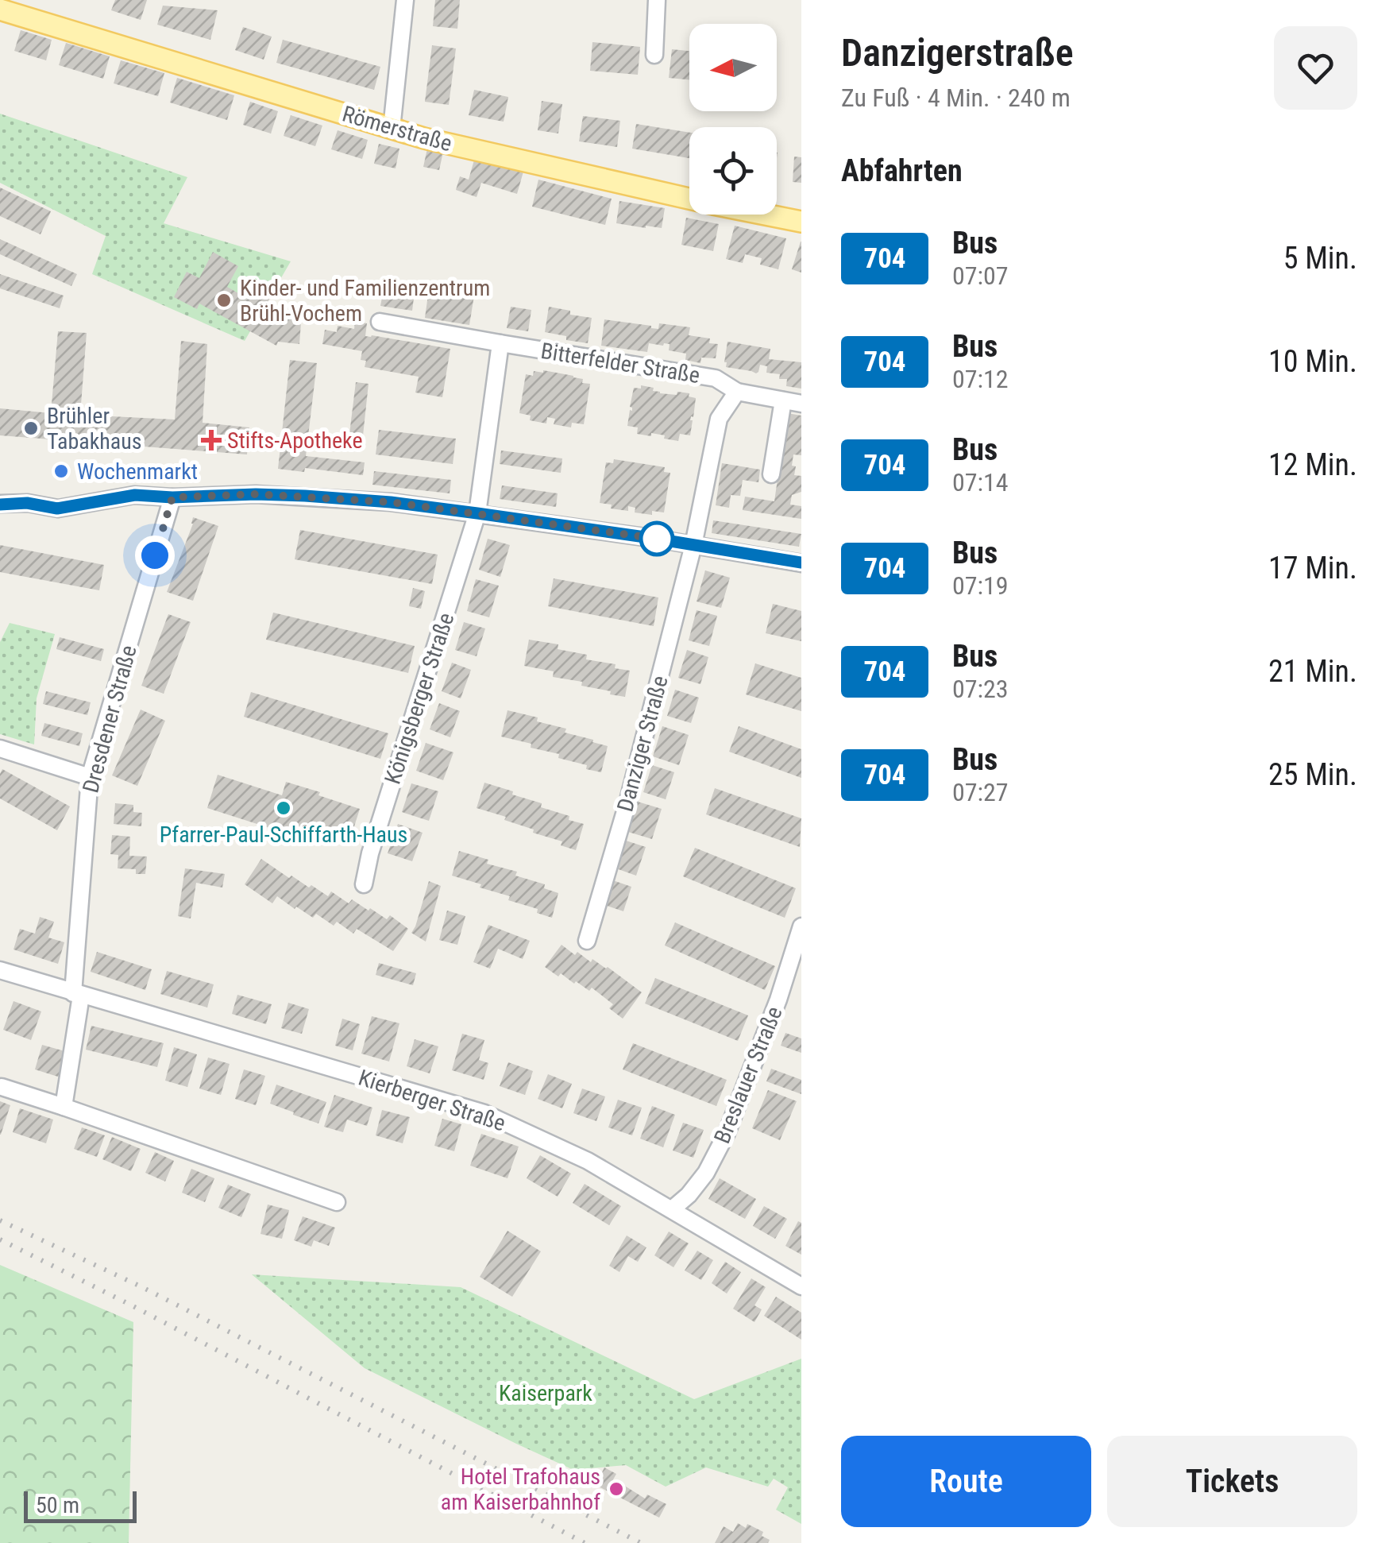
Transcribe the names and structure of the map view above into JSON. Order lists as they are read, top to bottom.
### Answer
{
  "streets": {
    "main road": ["Römerstraße"],
    "street": [
      "Bitterfelder Straße",
      "Königsberger Straße",
      "Dresdener Straße",
      "Danziger Straße",
      "Breslauer Straße",
      "Kierberger Straße"
    ]
  },
  "crossings": [
    ["Bitterfelder Straße", "Königsberger Straße"],
    ["Dresdener Straße", "Kierberger Straße"],
    ["Breslauer Straße", "Kierberger Straße"]
  ],
  "parks": ["Kaiserpark"],
  "places": {
    "other": [
      "Kinder- und Familienzentrum Brühl-Vochem",
      "Brühler Tabakhaus",
      "Wochenmarkt",
      "Pfarrer-Paul-Schiffarth-Haus",
      "Hotel Trafohaus am Kaiserbahnhof"
    ],
    "health": ["Stifts-Apotheke"]
  },
  "lines": ["bus line 704"],
  "scale_bar": "50 m",
  "north": "left",
  "page": {
    "heading": [
      ["Danzigerstraße", "Zu Fuß · 4 Min. · 240 m"],
      "Abfahrten"
    ],
    "list": [
      {
        "mark": "704",
        "name": "Bus",
        "note": "07:07",
        "value": "5 Min."
      },
      {
        "mark": "704",
        "name": "Bus",
        "note": "07:12",
        "value": "10 Min."
      },
      {
        "mark": "704",
        "name": "Bus",
        "note": "07:14",
        "value": "12 Min."
      },
      {
        "mark": "704",
        "name": "Bus",
        "note": "07:19",
        "value": "17 Min."
      },
      {
        "mark": "704",
        "name": "Bus",
        "note": "07:23",
        "value": "21 Min."
      },
      {
        "mark": "704",
        "name": "Bus",
        "note": "07:27",
        "value": "25 Min."
      }
    ],
    "buttons": ["Route", "Tickets"],
    "scale": "50 m"
  }
}
